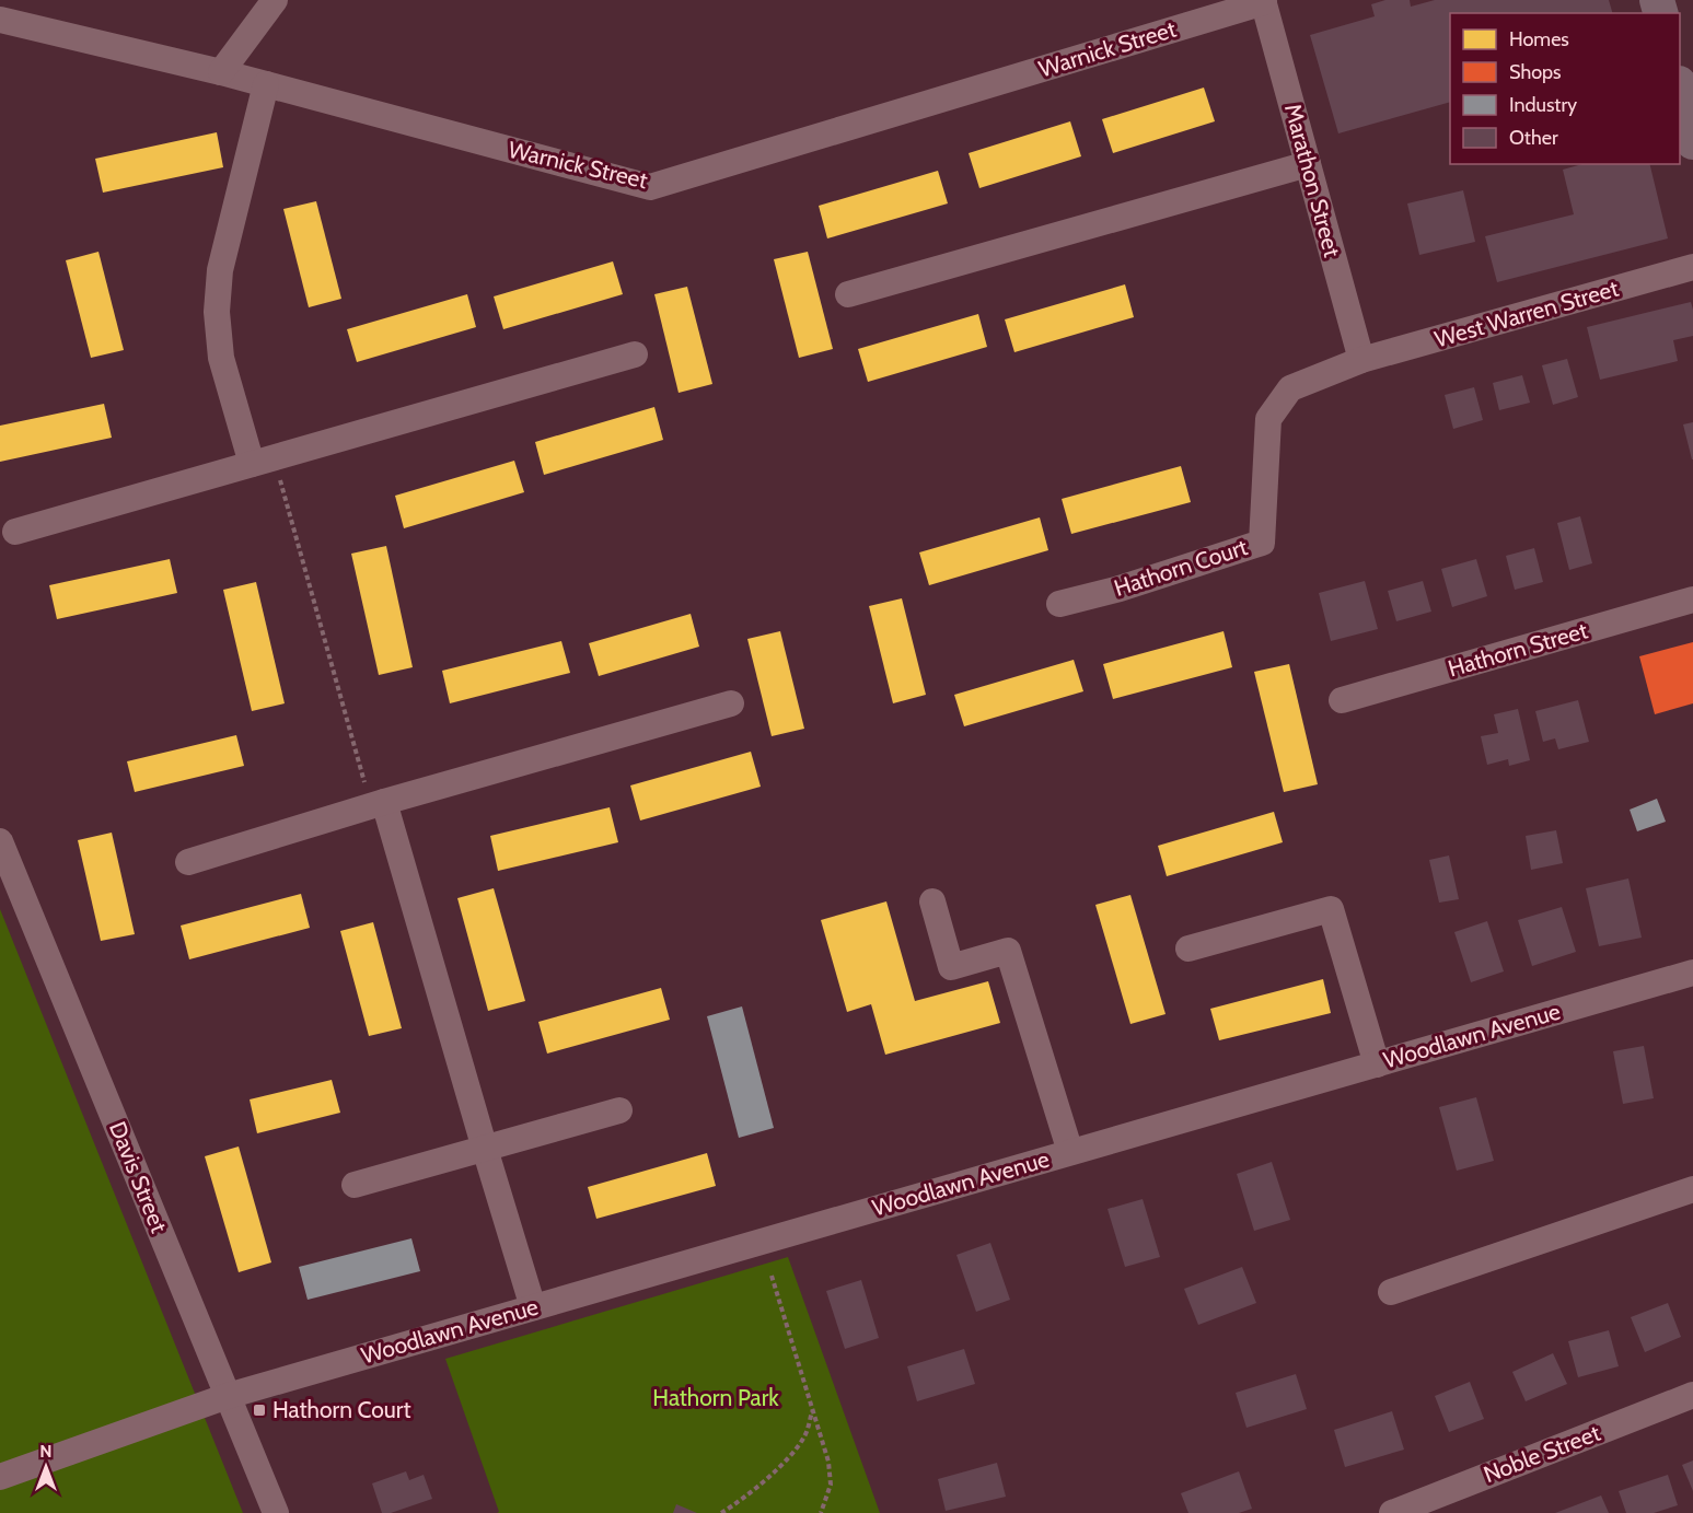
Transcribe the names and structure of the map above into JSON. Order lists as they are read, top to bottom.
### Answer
{
  "streets": {
    "street": [
      "Warnick Street",
      "Marathon Street",
      "West Warren Street",
      "Hathorn Court",
      "Hathorn Street",
      "Woodlawn Avenue",
      "Davis Street",
      "Noble Street"
    ]
  },
  "crossings": [
    ["Warnick Street", "Marathon Street"],
    ["Marathon Street", "West Warren Street"],
    ["Marathon Street", "Hathorn Court"],
    ["West Warren Street", "Hathorn Court"],
    ["Woodlawn Avenue", "Davis Street"]
  ],
  "parks": ["Hathorn Park"],
  "places": {
    "transit": ["Hathorn Court"]
  },
  "legend": [
    "Homes",
    "Shops",
    "Industry",
    "Other"
  ],
  "north": "top"
}
